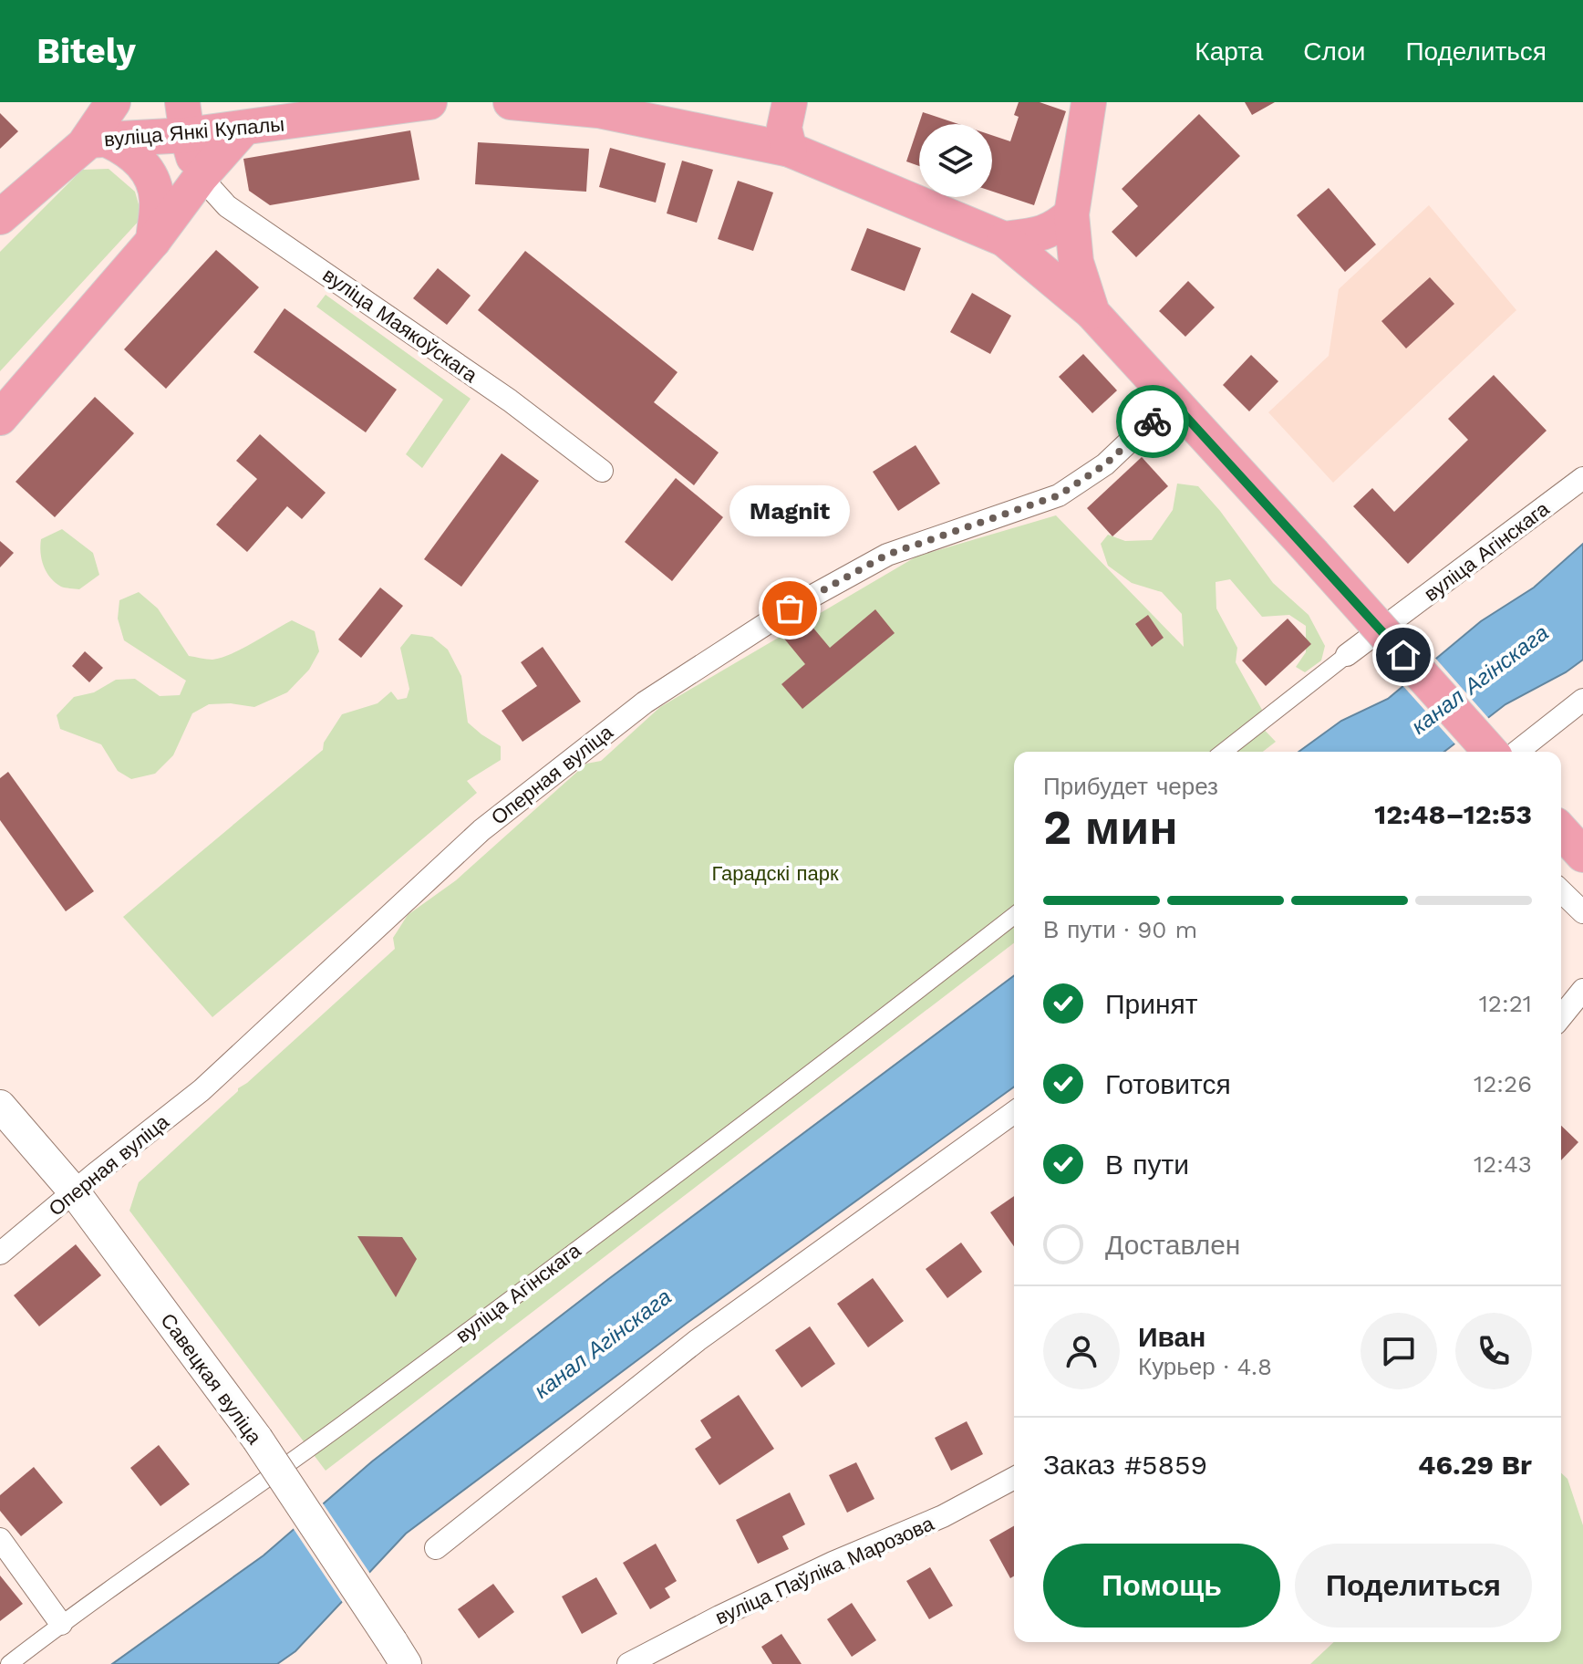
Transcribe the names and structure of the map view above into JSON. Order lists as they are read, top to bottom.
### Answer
{
  "streets": {
    "main road": ["вуліца Янкі Купалы", "Савецкая вуліца"],
    "street": [
      "вуліца Маякоўскага",
      "вуліца Агінскага",
      "Оперная вуліца",
      "вуліца Паўліка Марозова"
    ]
  },
  "crossings": [
    ["Оперная вуліца", "Савецкая вуліца"]
  ],
  "water": ["канал Агінскага"],
  "parks": ["Гарадскі парк"],
  "places": ["Magnit"],
  "page": {
    "header": "Bitely",
    "nav": ["Карта", "Слои", "Поделиться"],
    "bubble": "Magnit",
    "heading": ["2 мин", "Прибудет через", "12:48–12:53"],
    "panel": [
      "Иван",
      "Курьер · 4.8",
      "Заказ #5859",
      "46.29 Br"
    ],
    "bar": "В пути · 90 m",
    "list": [
      ["Принят", "12:21"],
      ["Готовится", "12:26"],
      ["В пути", "12:43"],
      "Доставлен"
    ],
    "buttons": ["Помощь", "Поделиться"]
  }
}
